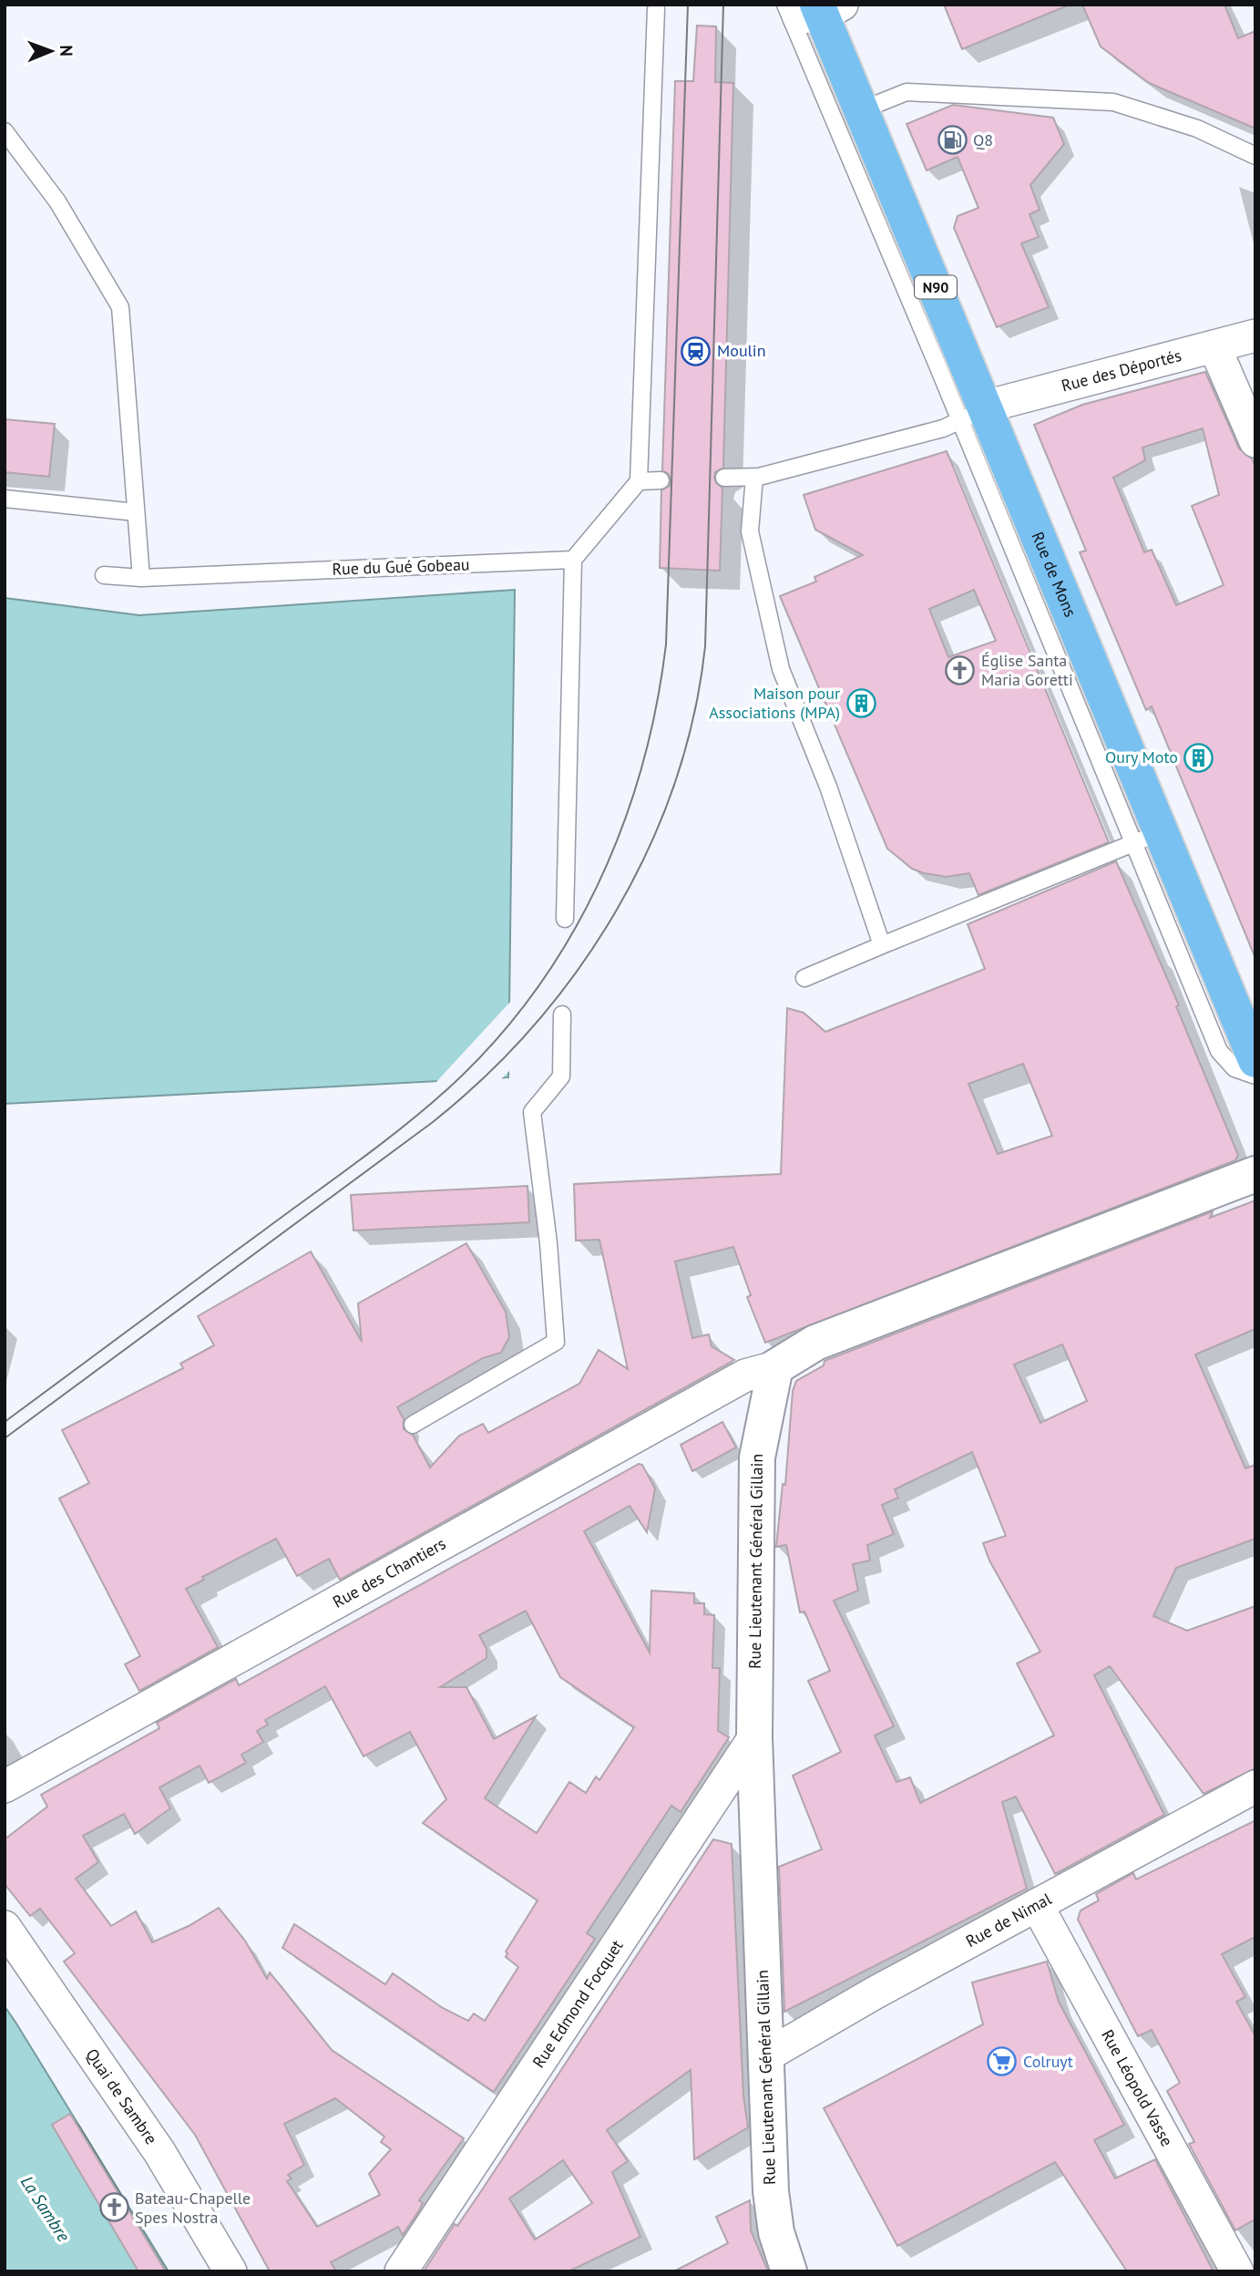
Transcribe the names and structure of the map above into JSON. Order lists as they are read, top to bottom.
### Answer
{
  "streets": {
    "main road": ["N90", "Rue de Mons"],
    "street": [
      "Rue des Déportés",
      "Rue Lieutenant Général Gillain",
      "Rue des Chantiers",
      "Rue de Nimal",
      "Rue Edmond Focquet",
      "Rue Léopold Vasse",
      "Quai de Sambre"
    ],
    "lane": ["Rue du Gué Gobeau"]
  },
  "crossings": [
    ["Rue des Déportés", "Rue de Mons"],
    ["Rue Lieutenant Général Gillain", "Rue des Chantiers"],
    ["Rue Lieutenant Général Gillain", "Rue de Nimal"],
    ["Rue Lieutenant Général Gillain", "Rue Edmond Focquet"],
    ["Rue de Nimal", "Rue Léopold Vasse"]
  ],
  "water": ["La Sambre"],
  "places": {
    "fuel station": ["Q8"],
    "station": ["Moulin"],
    "church": ["Église Santa Maria Goretti", "Bateau-Chapelle Spes Nostra"],
    "building": ["Maison pour Associations (MPA)", "Oury Moto"],
    "supermarket": ["Colruyt"]
  },
  "north": "right"
}
